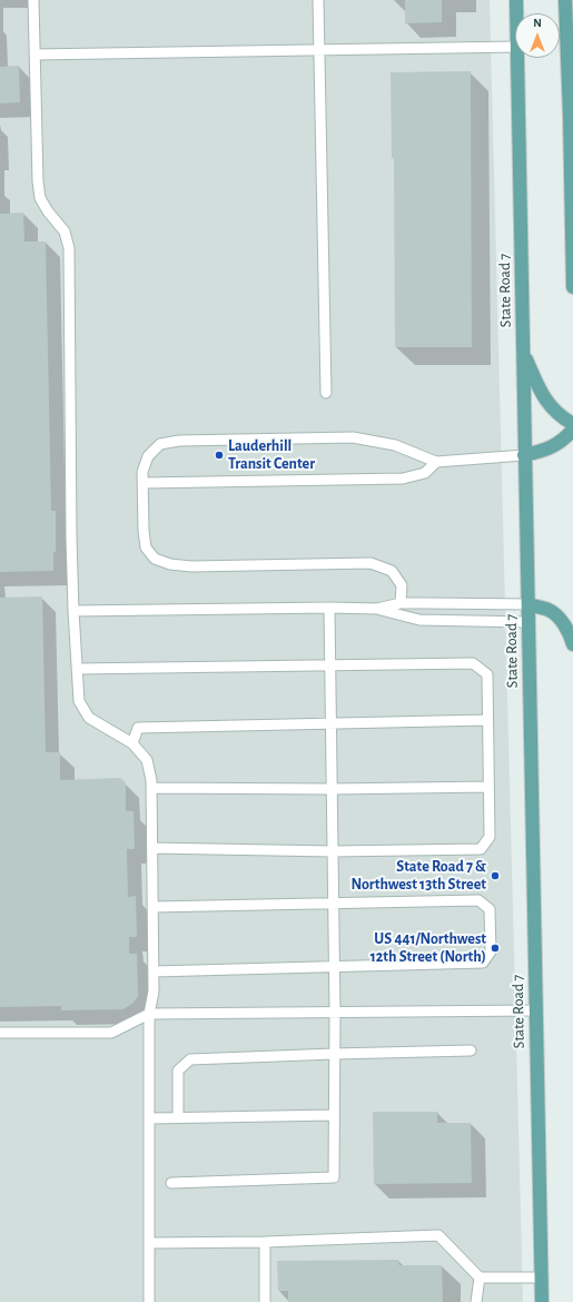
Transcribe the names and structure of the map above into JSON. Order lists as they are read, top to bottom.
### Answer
{
  "streets": {
    "main road": ["State Road 7"]
  },
  "places": ["Lauderhill Transit Center", "State Road 7 & Northwest 13th Street", "US 441/Northwest 12th Street (North)"],
  "north": "top"
}
